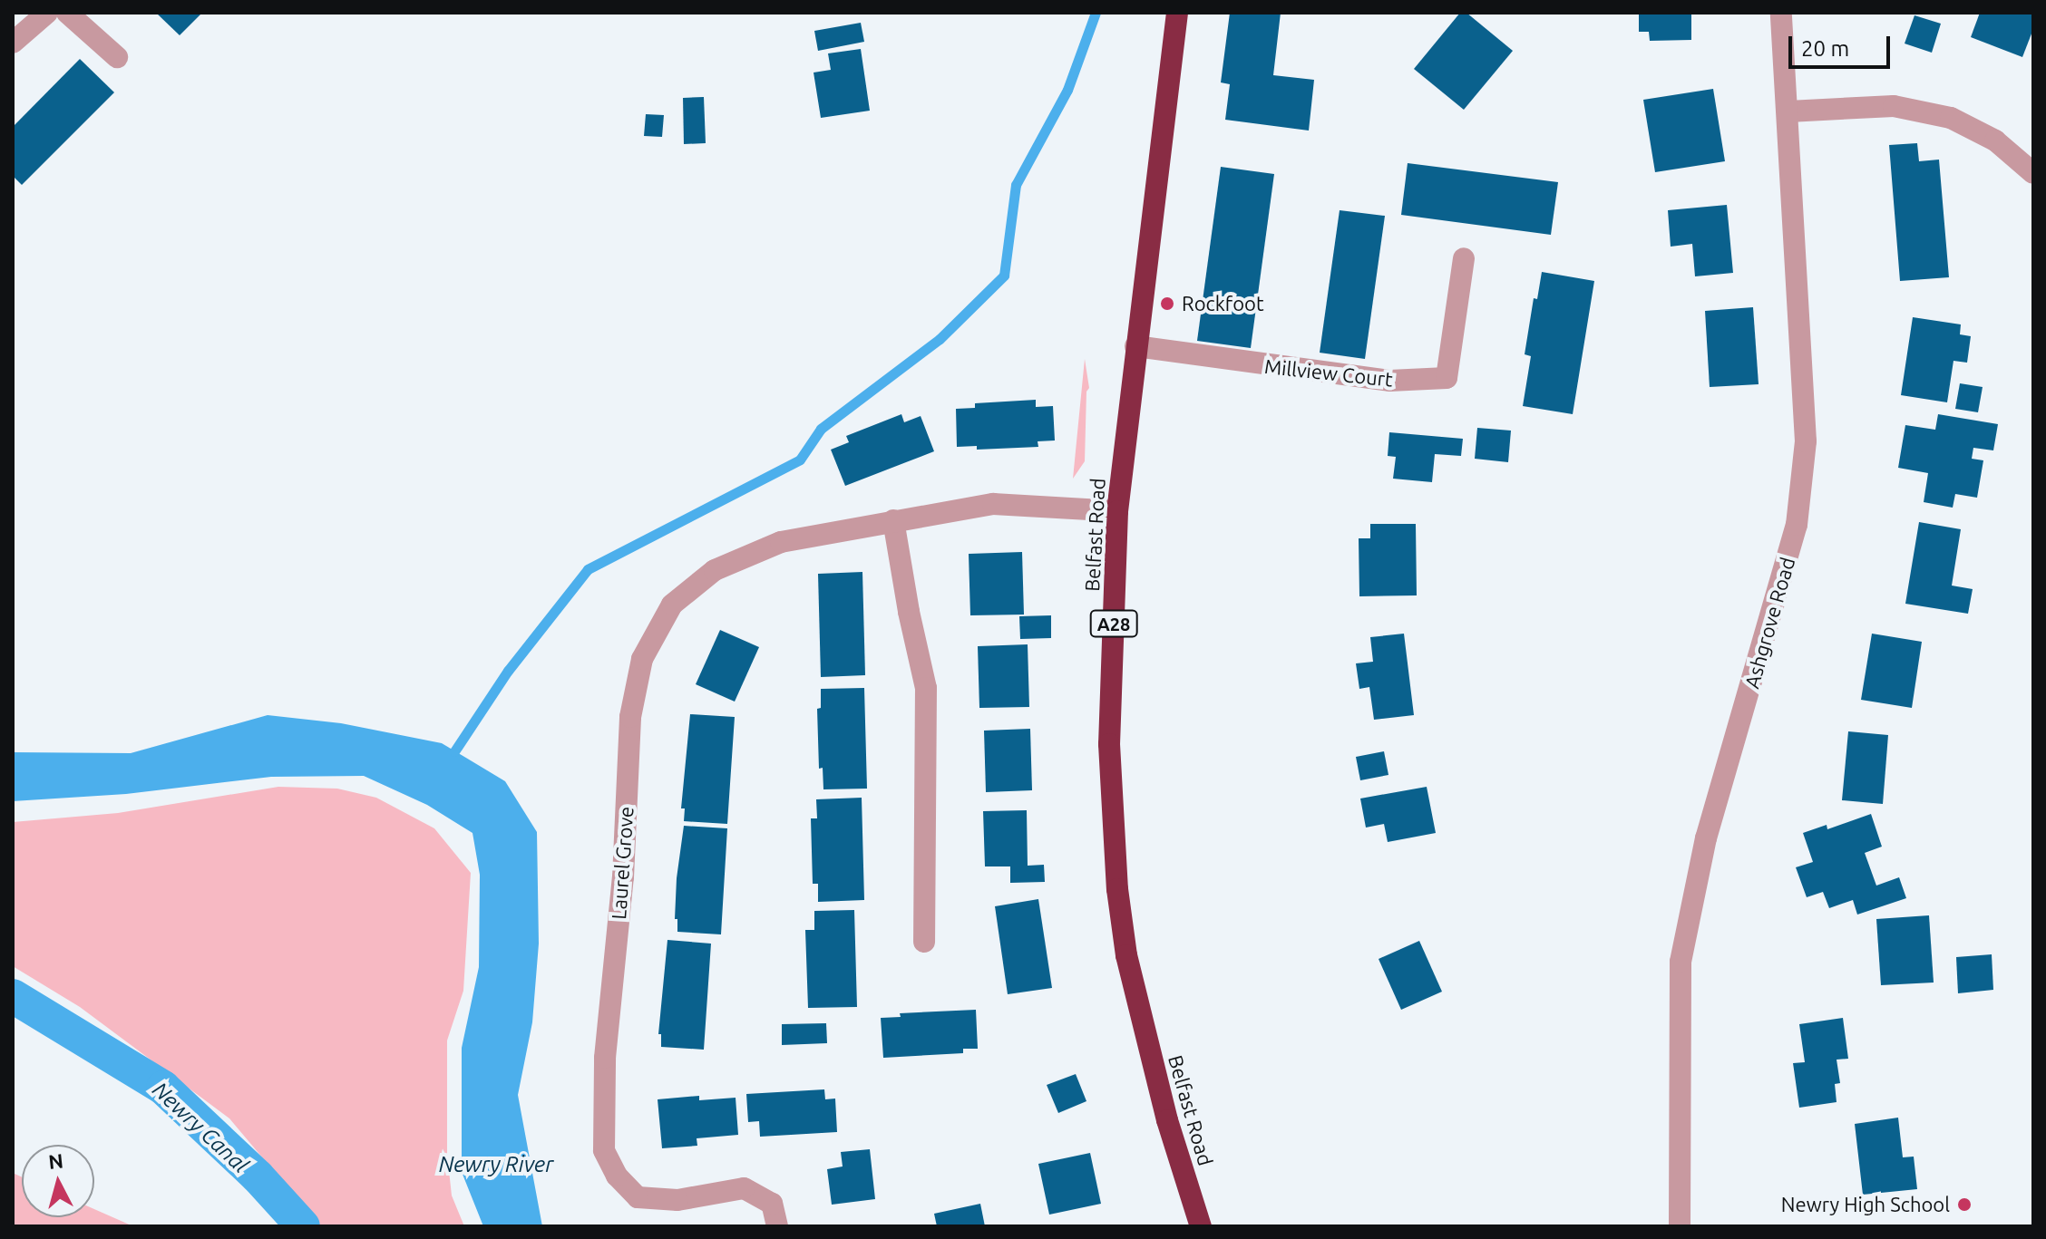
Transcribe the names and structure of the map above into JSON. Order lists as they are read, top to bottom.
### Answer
{
  "streets": {
    "highway": ["Belfast Road", "A28"],
    "street": ["Millview Court", "Ashgrove Road", "Laurel Grove"]
  },
  "crossings": [
    ["Millview Court", "Belfast Road"],
    ["Belfast Road", "Laurel Grove"]
  ],
  "water": ["Newry Canal", "Newry River"],
  "places": ["Rockfoot", "Newry High School"],
  "scale_bar": "20 m",
  "north": "top"
}
